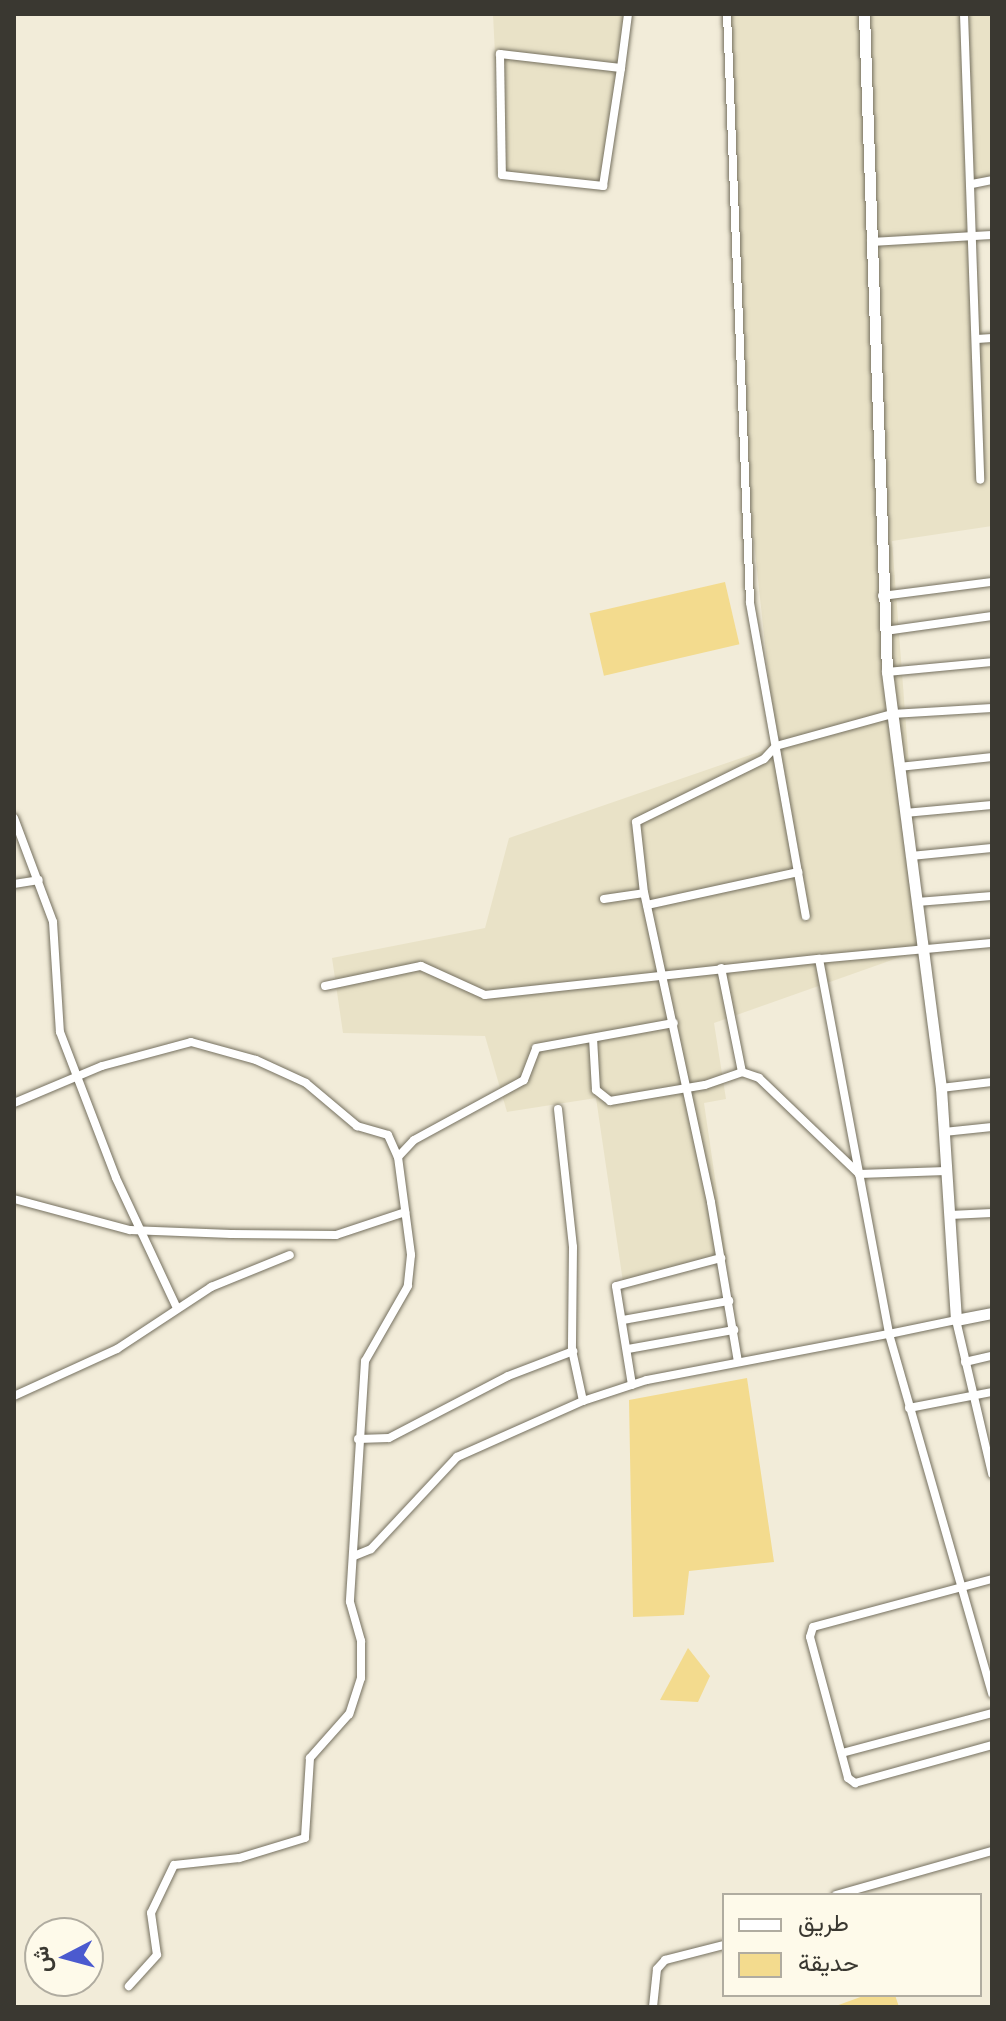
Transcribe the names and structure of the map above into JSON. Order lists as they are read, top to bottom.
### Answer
{
  "legend": ["طريق", "حديقة"],
  "north": "left"
}
